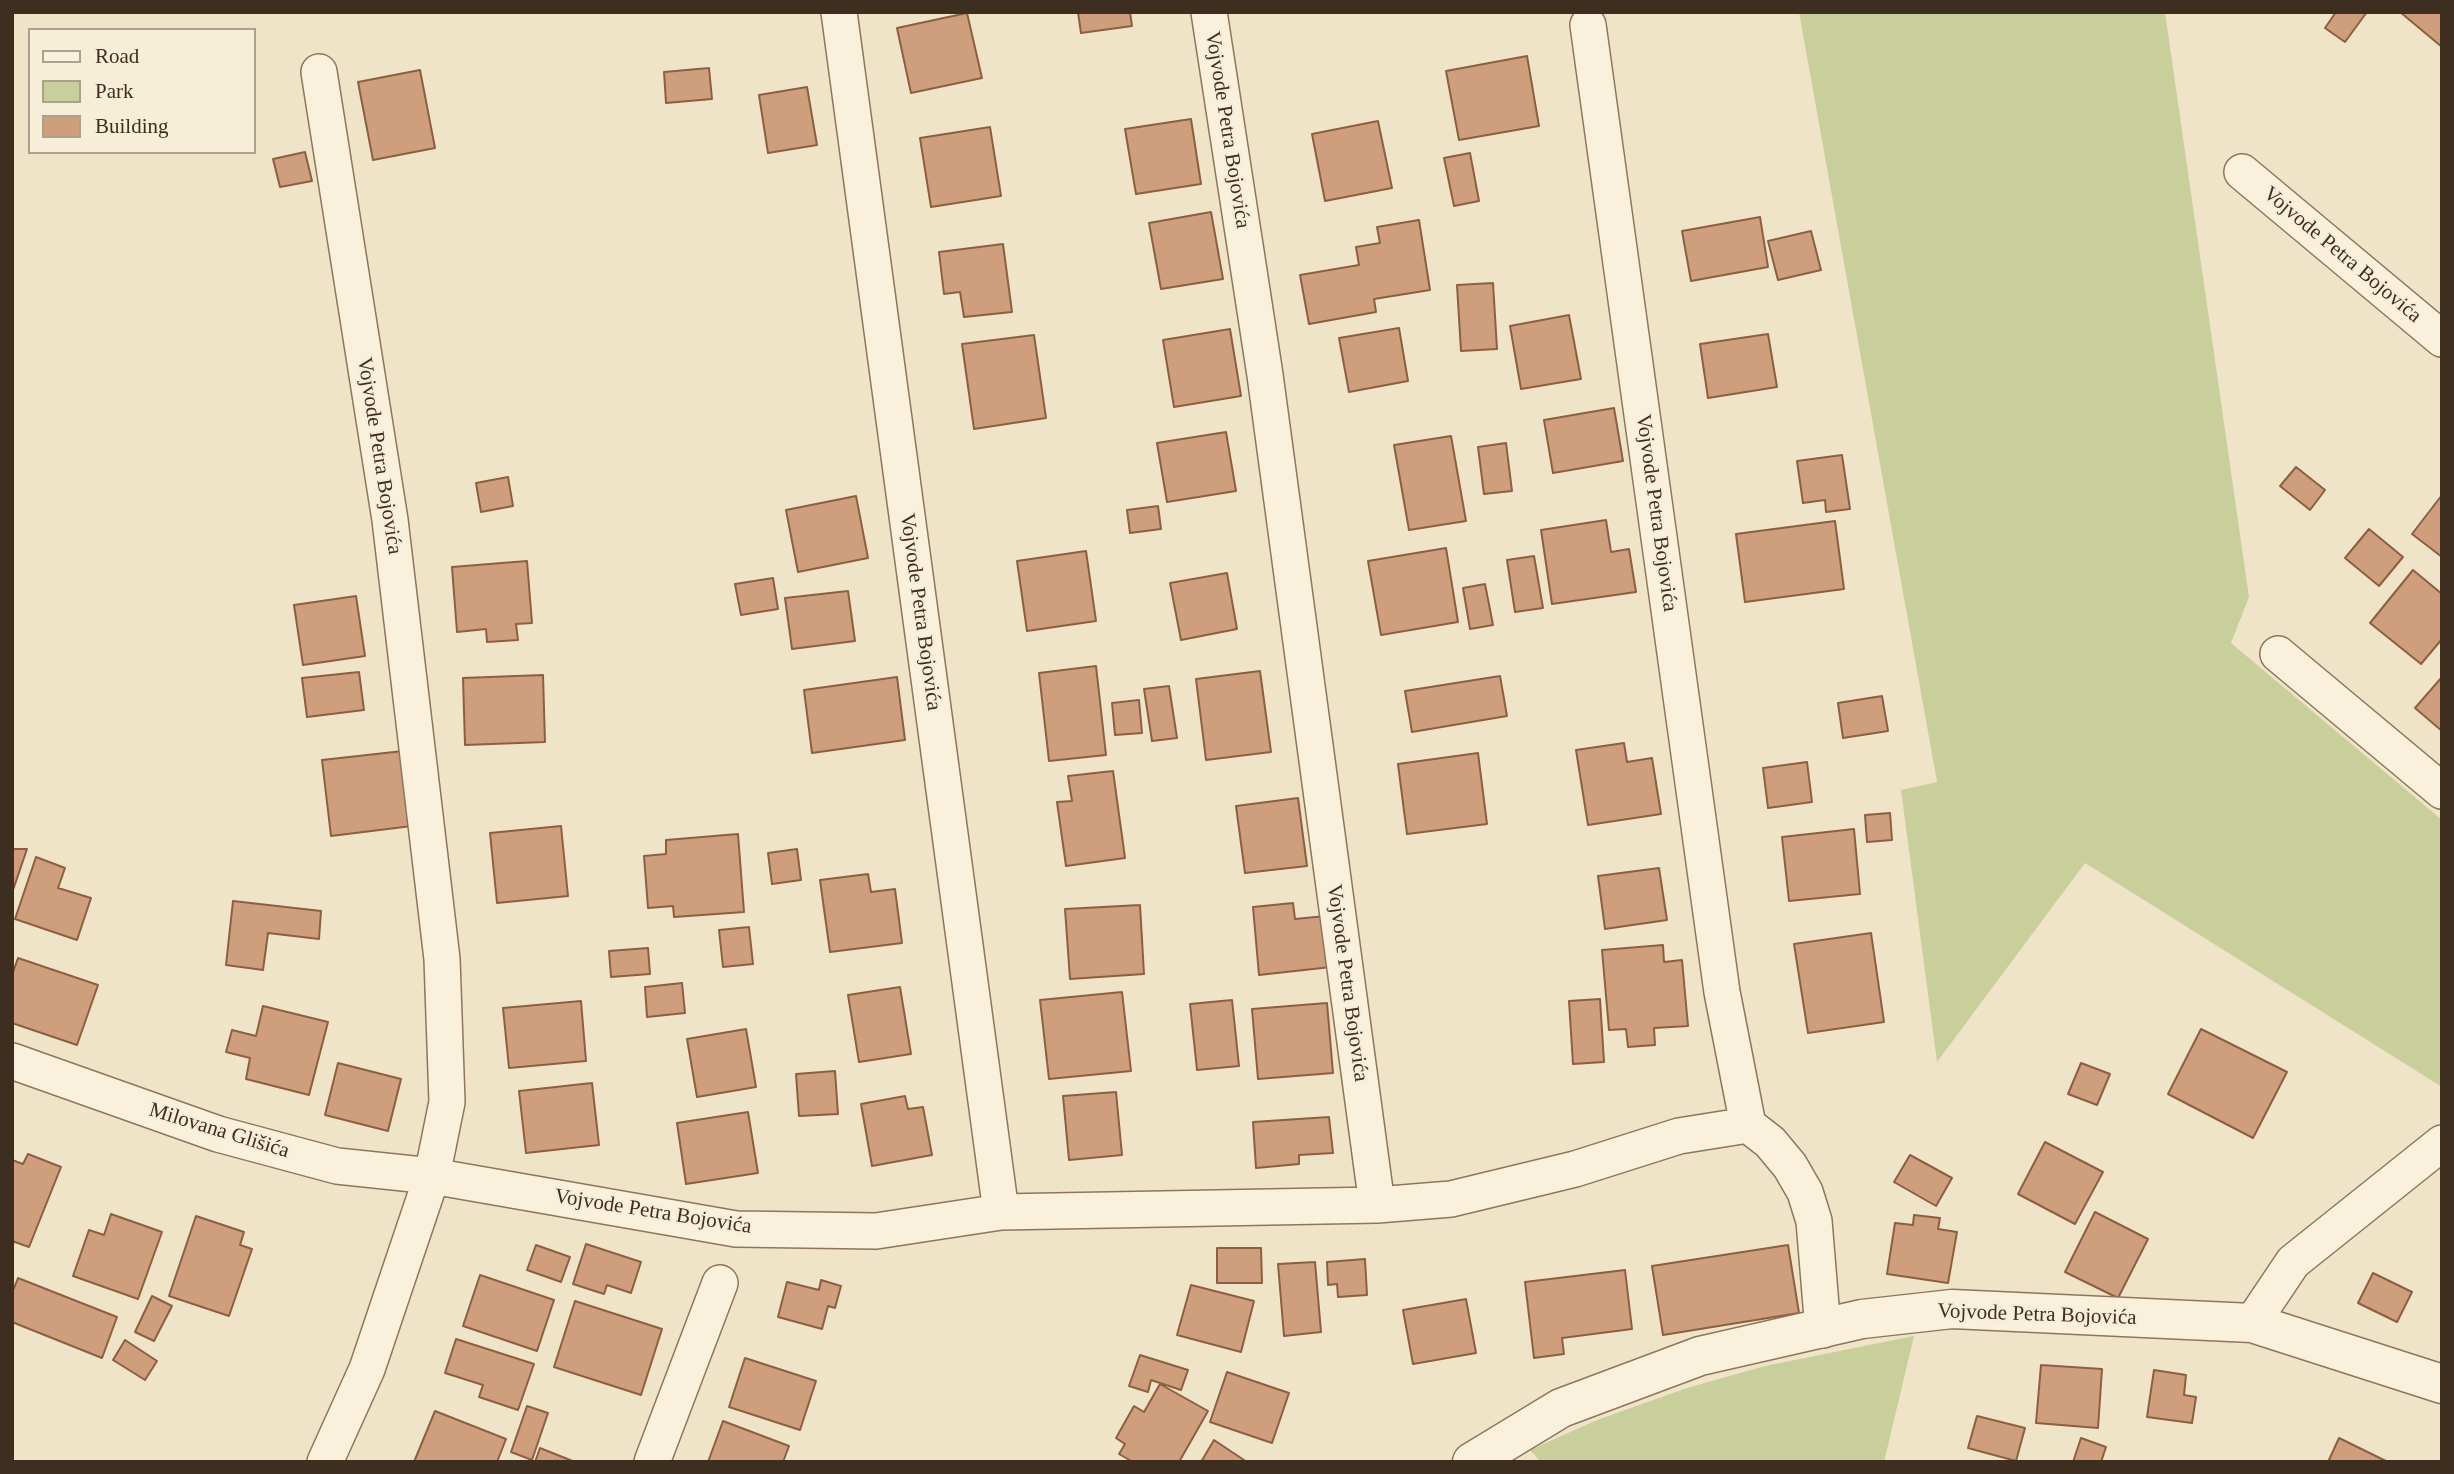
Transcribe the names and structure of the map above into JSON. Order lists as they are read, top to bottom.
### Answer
{
  "streets": {
    "street": ["Vojvode Petra Bojovića", "Milovana Glišića"]
  },
  "crossings": [
    ["Vojvode Petra Bojovića", "Milovana Glišića"]
  ],
  "legend": ["Road", "Park", "Building"]
}
